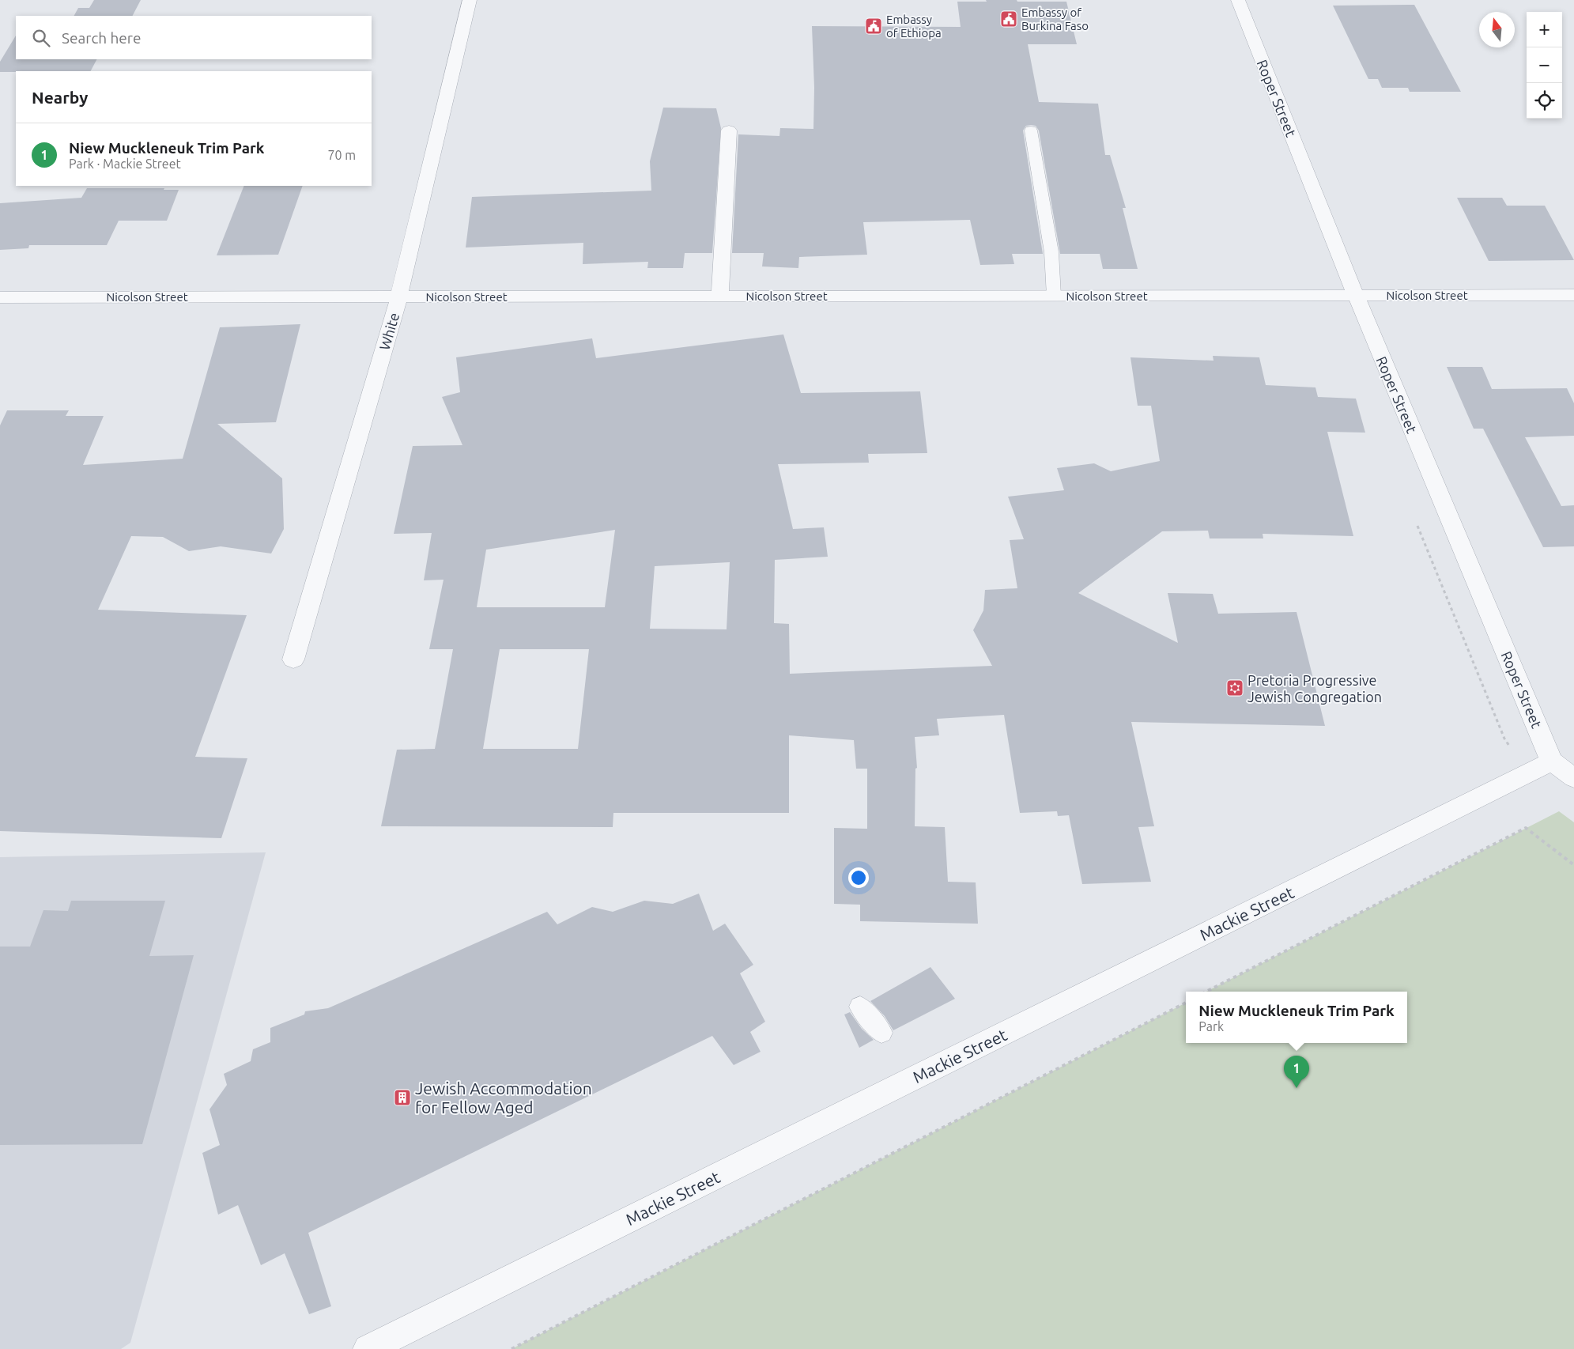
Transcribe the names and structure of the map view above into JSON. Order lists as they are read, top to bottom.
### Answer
{
  "streets": {
    "street": [
      "Roper Street",
      "Nicolson Street",
      "White",
      "Mackie Street"
    ]
  },
  "crossings": [
    ["Roper Street", "Nicolson Street"],
    ["Roper Street", "Mackie Street"],
    ["Nicolson Street", "White"]
  ],
  "places": {
    "public building": ["Embassy of Burkina Faso", "Embassy of Ethiopa"],
    "synagogue": ["Pretoria Progressive Jewish Congregation"],
    "building": ["Jewish Accommodation for Fellow Aged"]
  },
  "north": "top",
  "page": {
    "map_buttons": ["+", "−"],
    "search": "Search here",
    "heading": "Nearby",
    "list": [
      {
        "mark": "1",
        "name": "Niew Muckleneuk Trim Park",
        "note": "Park · Mackie Street",
        "value": "70 m"
      }
    ],
    "popup": ["Niew Muckleneuk Trim Park", "Park"],
    "pins": "1"
  }
}
